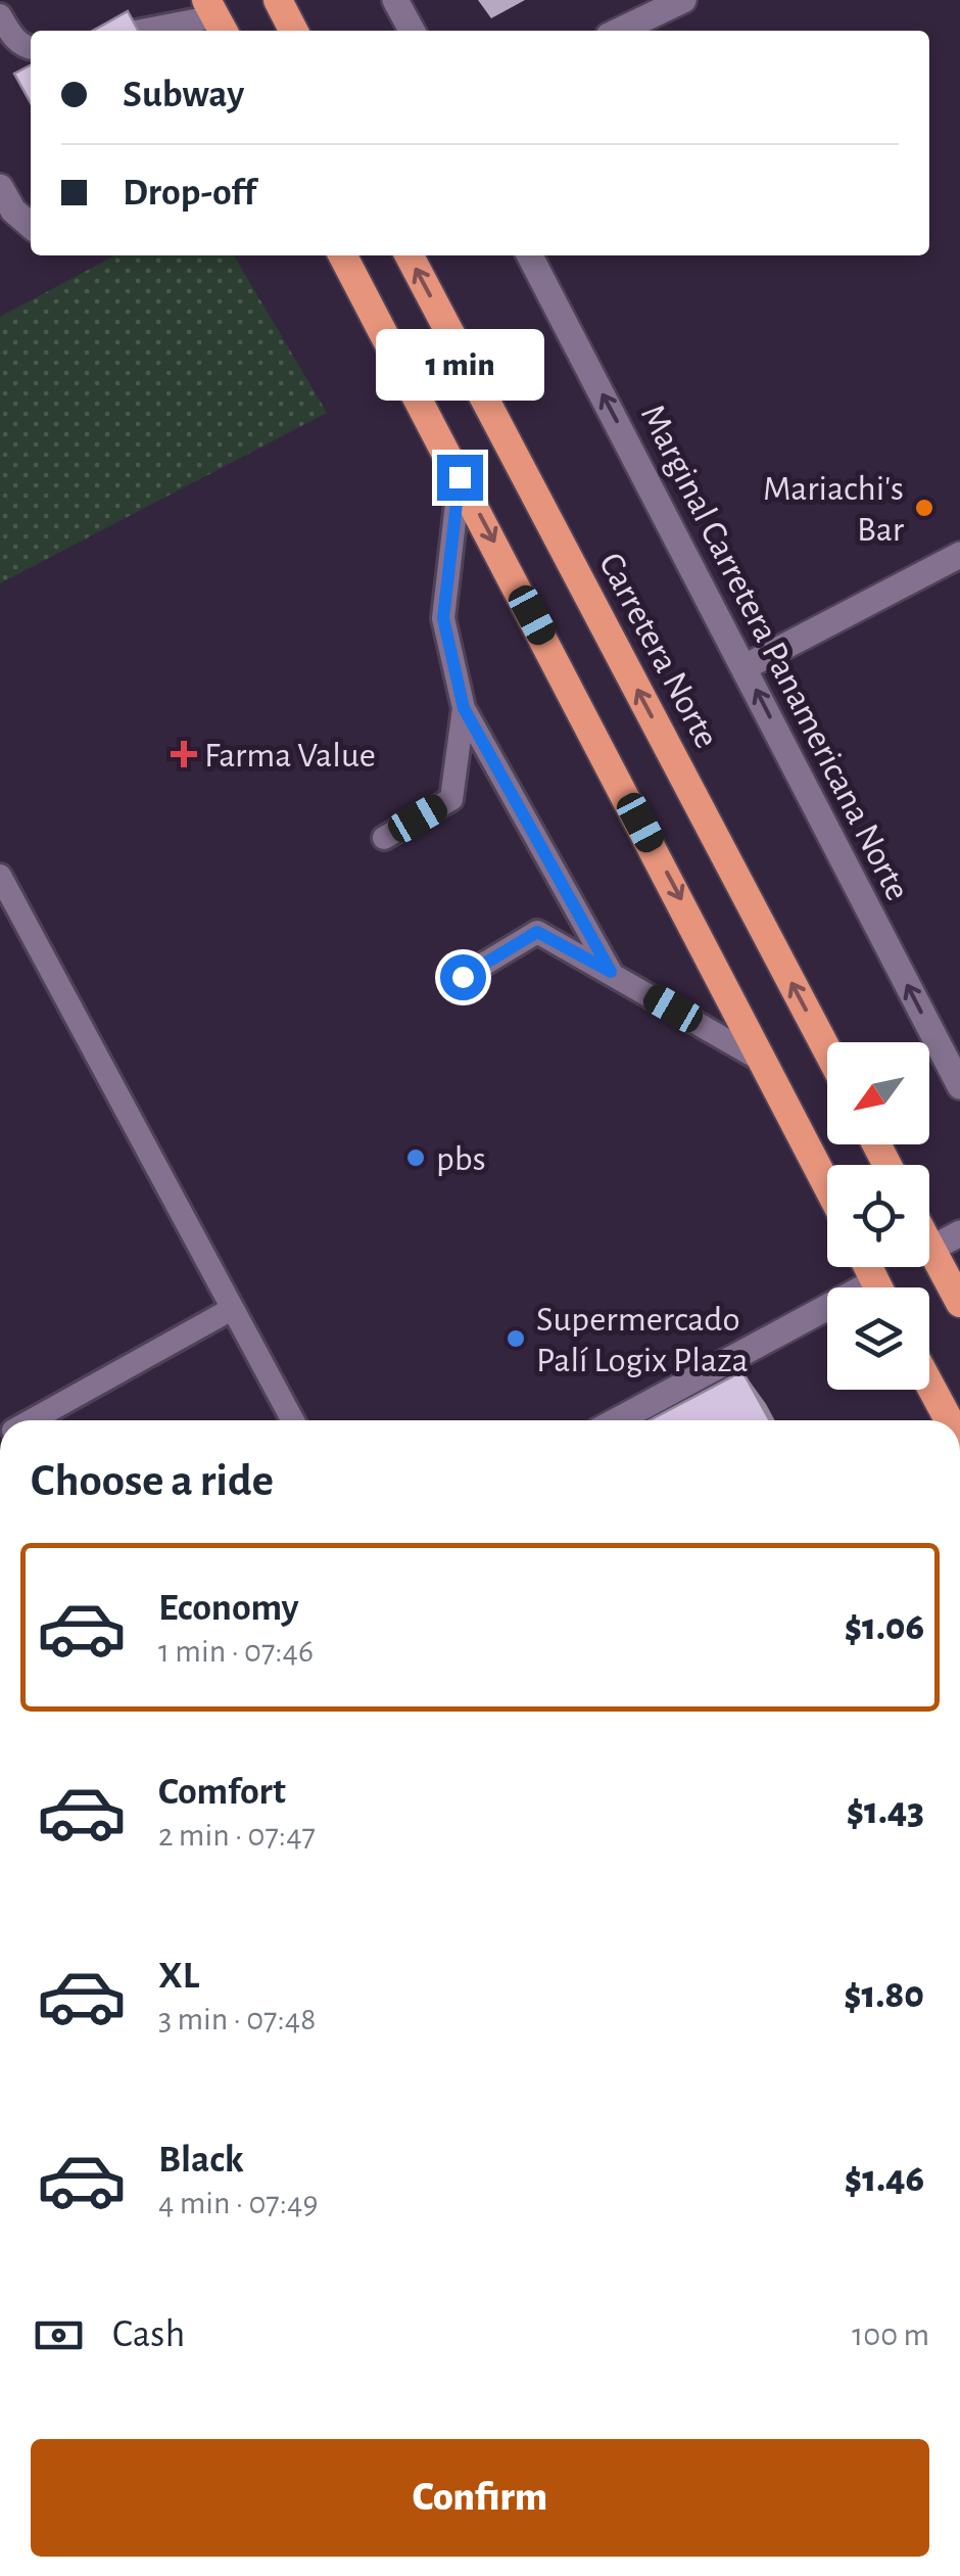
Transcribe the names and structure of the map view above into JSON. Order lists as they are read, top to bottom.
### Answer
{
  "streets": {
    "highway": ["Carretera Norte"],
    "street": ["Marginal Carretera Panamericana Norte"]
  },
  "one_way": ["Marginal Carretera Panamericana Norte"],
  "places": {
    "other": ["Mariachi's Bar", "pbs", "Supermercado Palí Logix Plaza"],
    "health": ["Farma Value"]
  },
  "north": "bottom left",
  "page": {
    "banner": ["Subway", "Drop-off"],
    "bubble": "1 min",
    "heading": "Choose a ride",
    "list": [
      {
        "name": "Economy",
        "note": "1 min · 07:46",
        "value": "$1.06"
      },
      {
        "name": "Comfort",
        "note": "2 min · 07:47",
        "value": "$1.43"
      },
      {
        "name": "XL",
        "note": "3 min · 07:48",
        "value": "$1.80"
      },
      {
        "name": "Black",
        "note": "4 min · 07:49",
        "value": "$1.46"
      }
    ],
    "pay": ["Cash", "100 m"],
    "buttons": "Confirm"
  }
}
